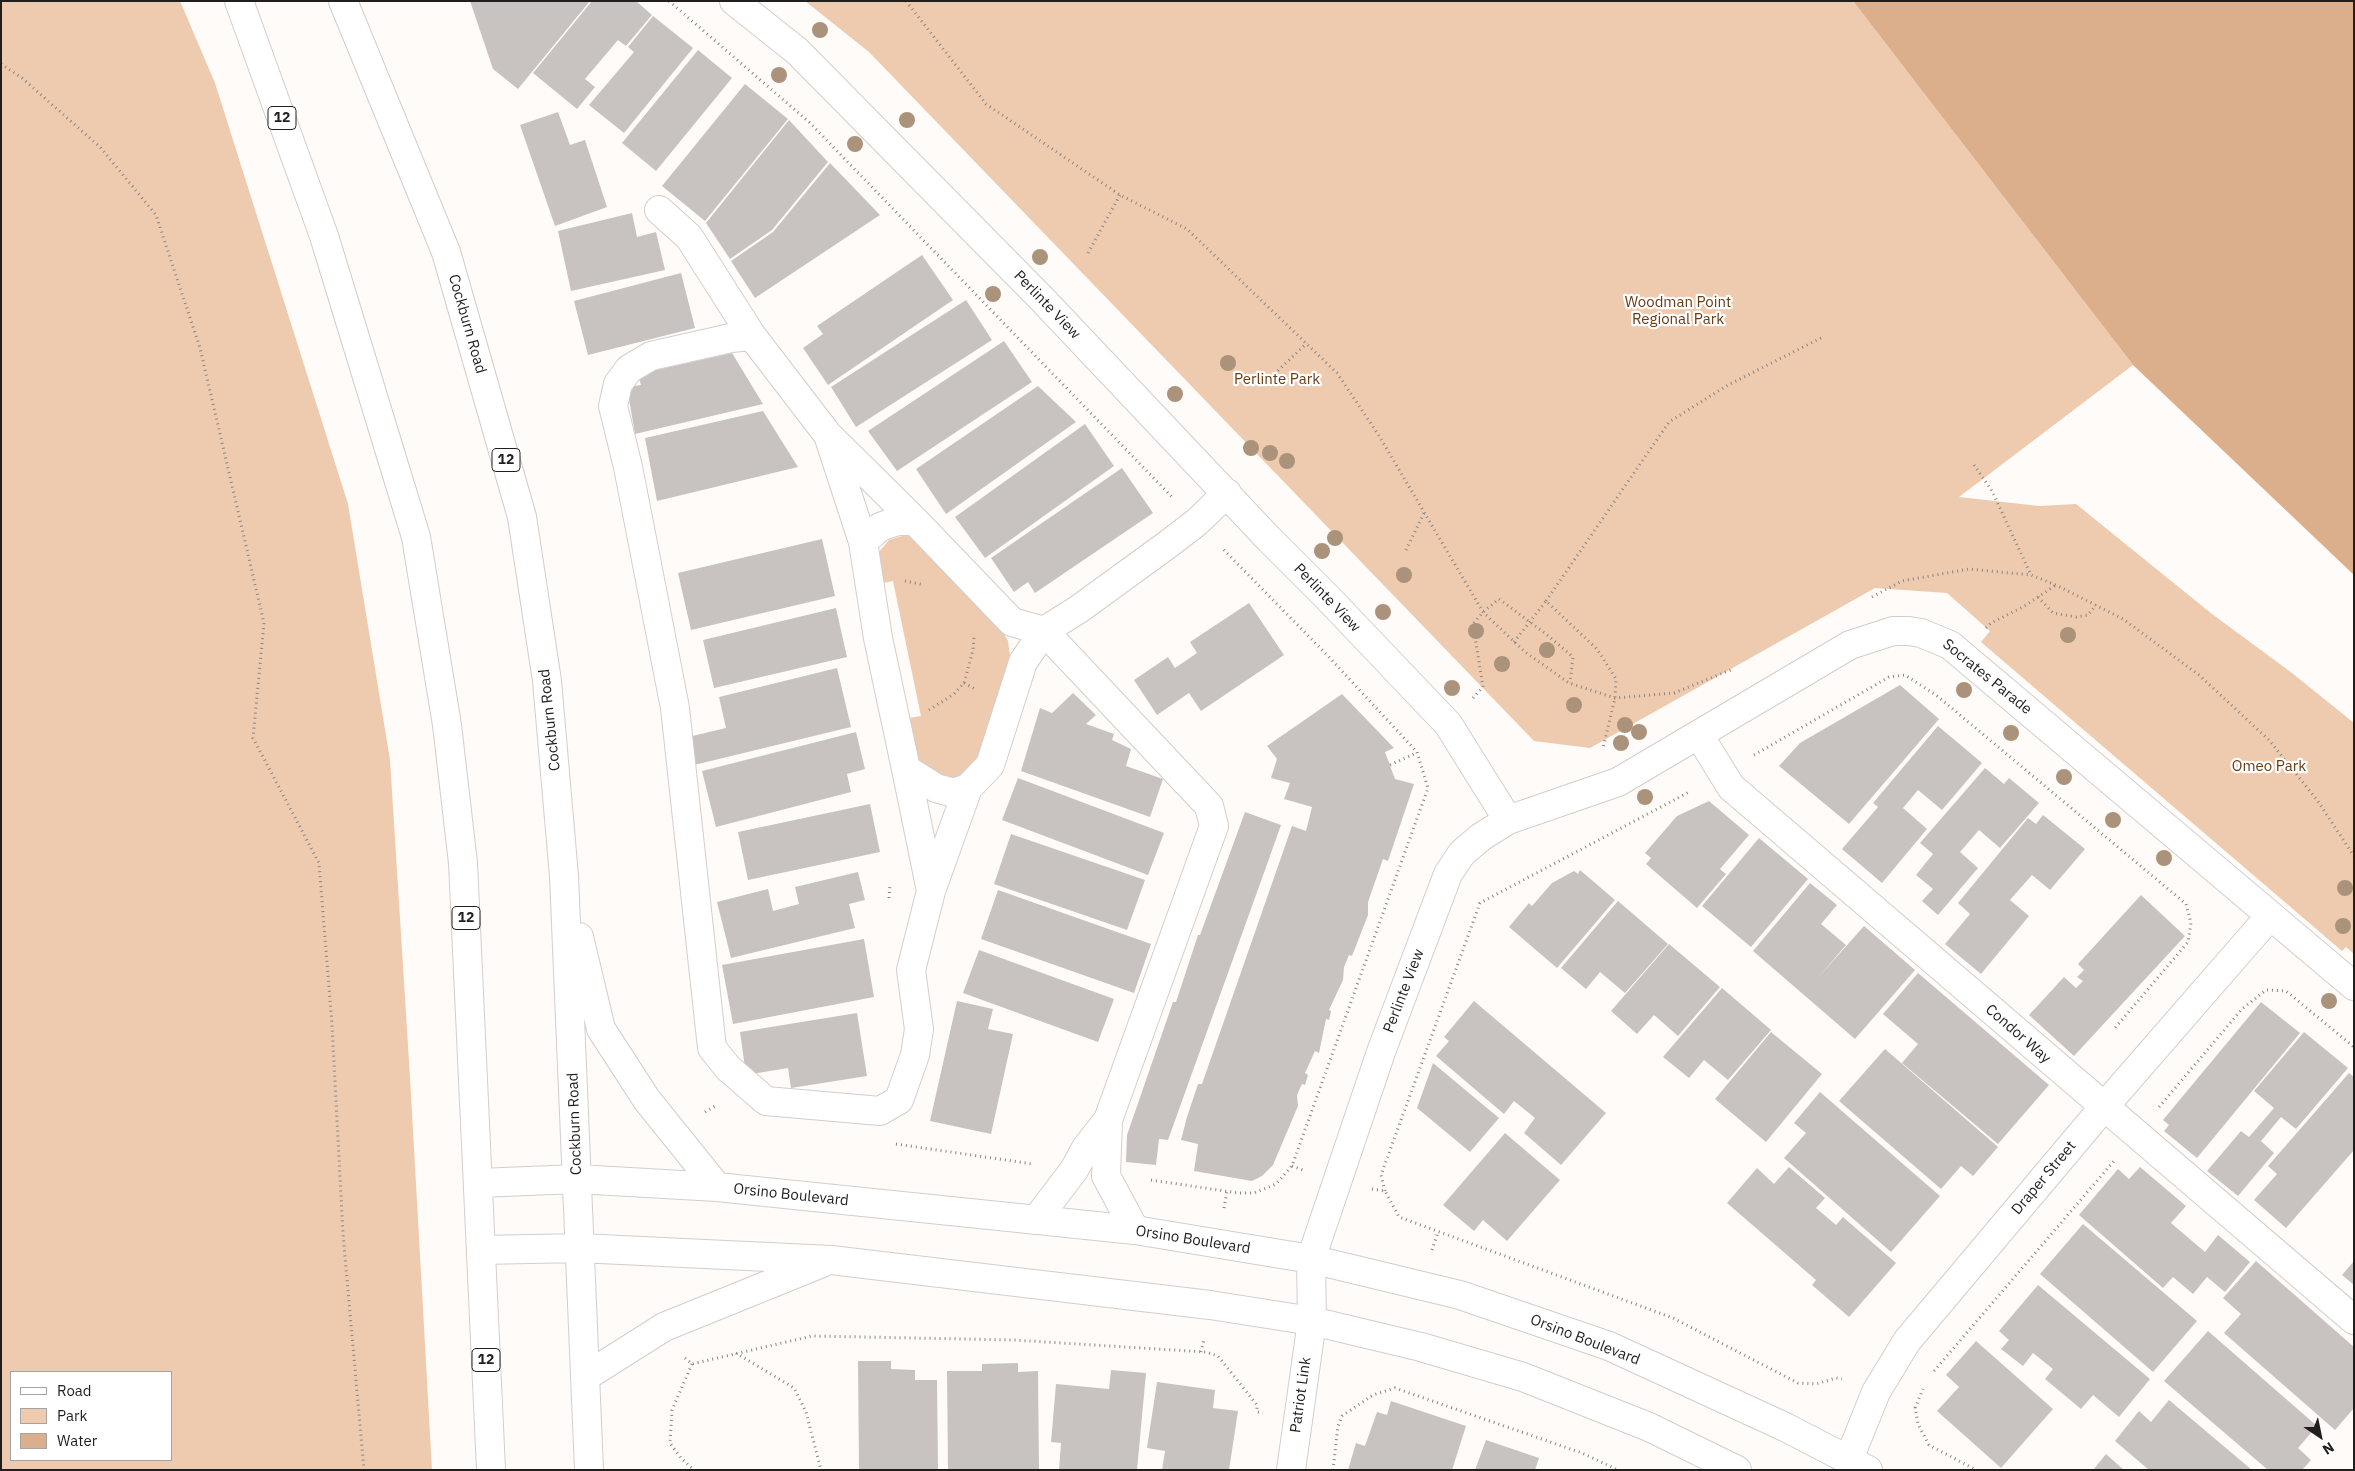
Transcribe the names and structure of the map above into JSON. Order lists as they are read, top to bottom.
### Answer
{
  "streets": {
    "street": [
      "12",
      "Perlinte View",
      "Cockburn Road",
      "Socrates Parade",
      "Condor Way",
      "Draper Street",
      "Orsino Boulevard",
      "Patriot Link"
    ]
  },
  "crossings": [
    ["12", "Orsino Boulevard"],
    ["Perlinte View", "Socrates Parade"],
    ["Perlinte View", "Orsino Boulevard"],
    ["Perlinte View", "Patriot Link"],
    ["Cockburn Road", "Orsino Boulevard"],
    ["Socrates Parade", "Condor Way"],
    ["Socrates Parade", "Draper Street"],
    ["Condor Way", "Draper Street"],
    ["Draper Street", "Orsino Boulevard"]
  ],
  "parks": ["Woodman Point Regional Park", "Perlinte Park", "Omeo Park"],
  "legend": ["Road", "Park", "Water"],
  "north": "bottom right"
}
